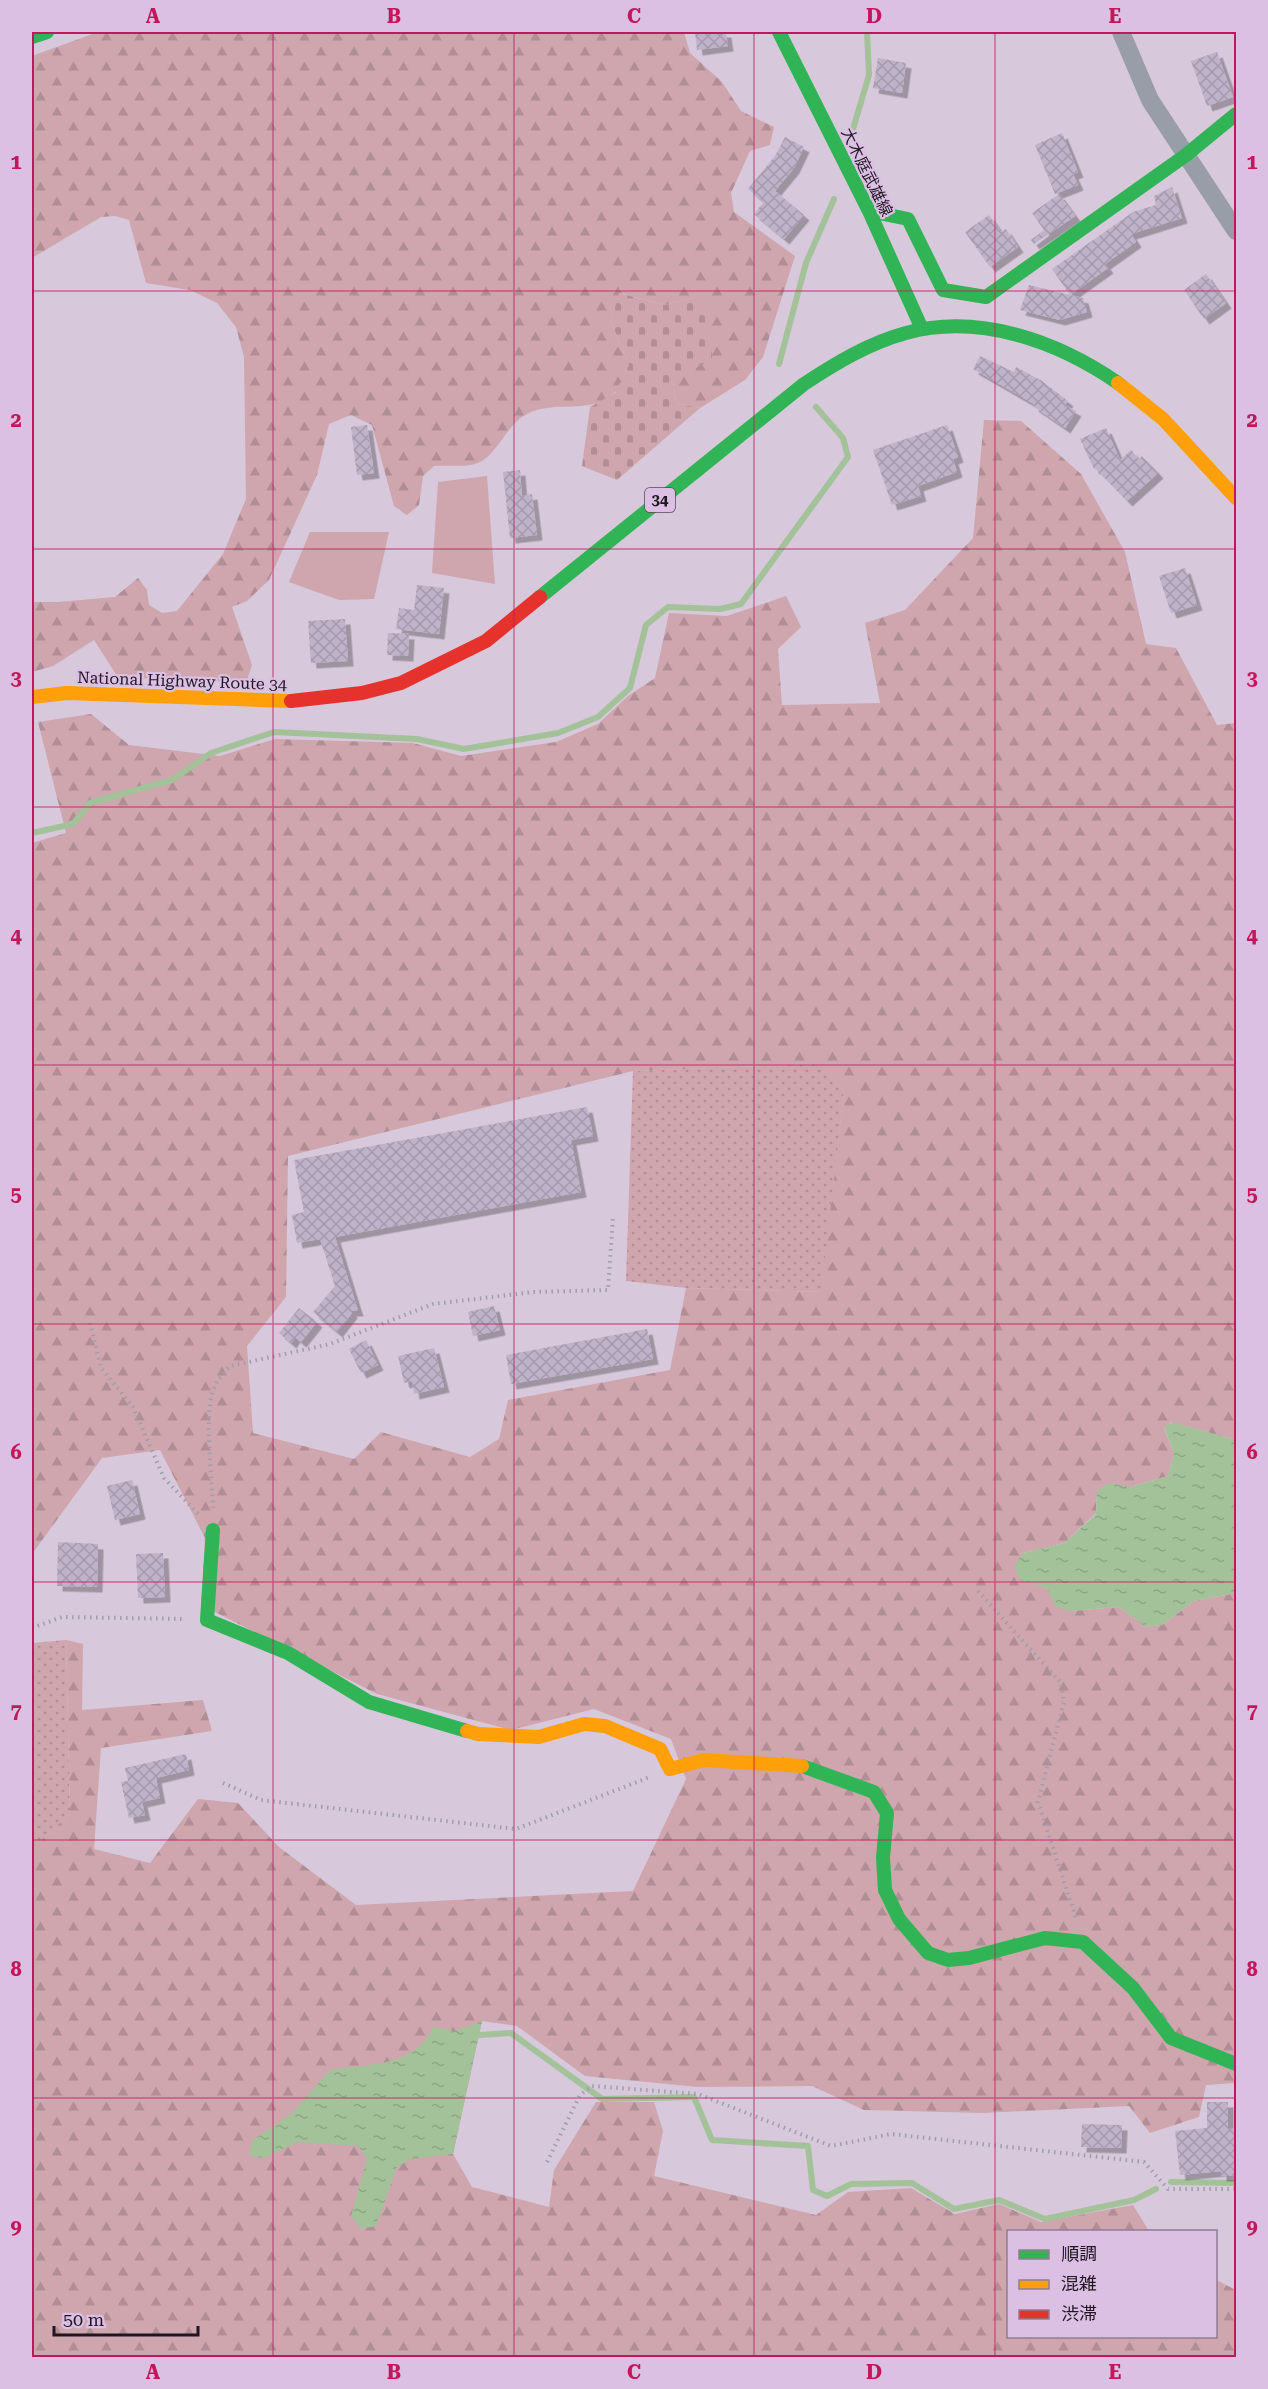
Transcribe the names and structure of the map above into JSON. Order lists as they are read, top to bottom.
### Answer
{
  "streets": {
    "main road": ["大木庭武雄線", "34", "National Highway Route 34"]
  },
  "crossings": [
    ["大木庭武雄線", "National Highway Route 34"]
  ],
  "legend": ["順調", "混雑", "渋滞"],
  "scale_bar": "50 m",
  "grid": {
    "columns": [
      "A",
      "B",
      "C",
      "D",
      "E"
    ],
    "rows": [
      "1",
      "2",
      "3",
      "4",
      "5",
      "6",
      "7",
      "8",
      "9"
    ]
  }
}
